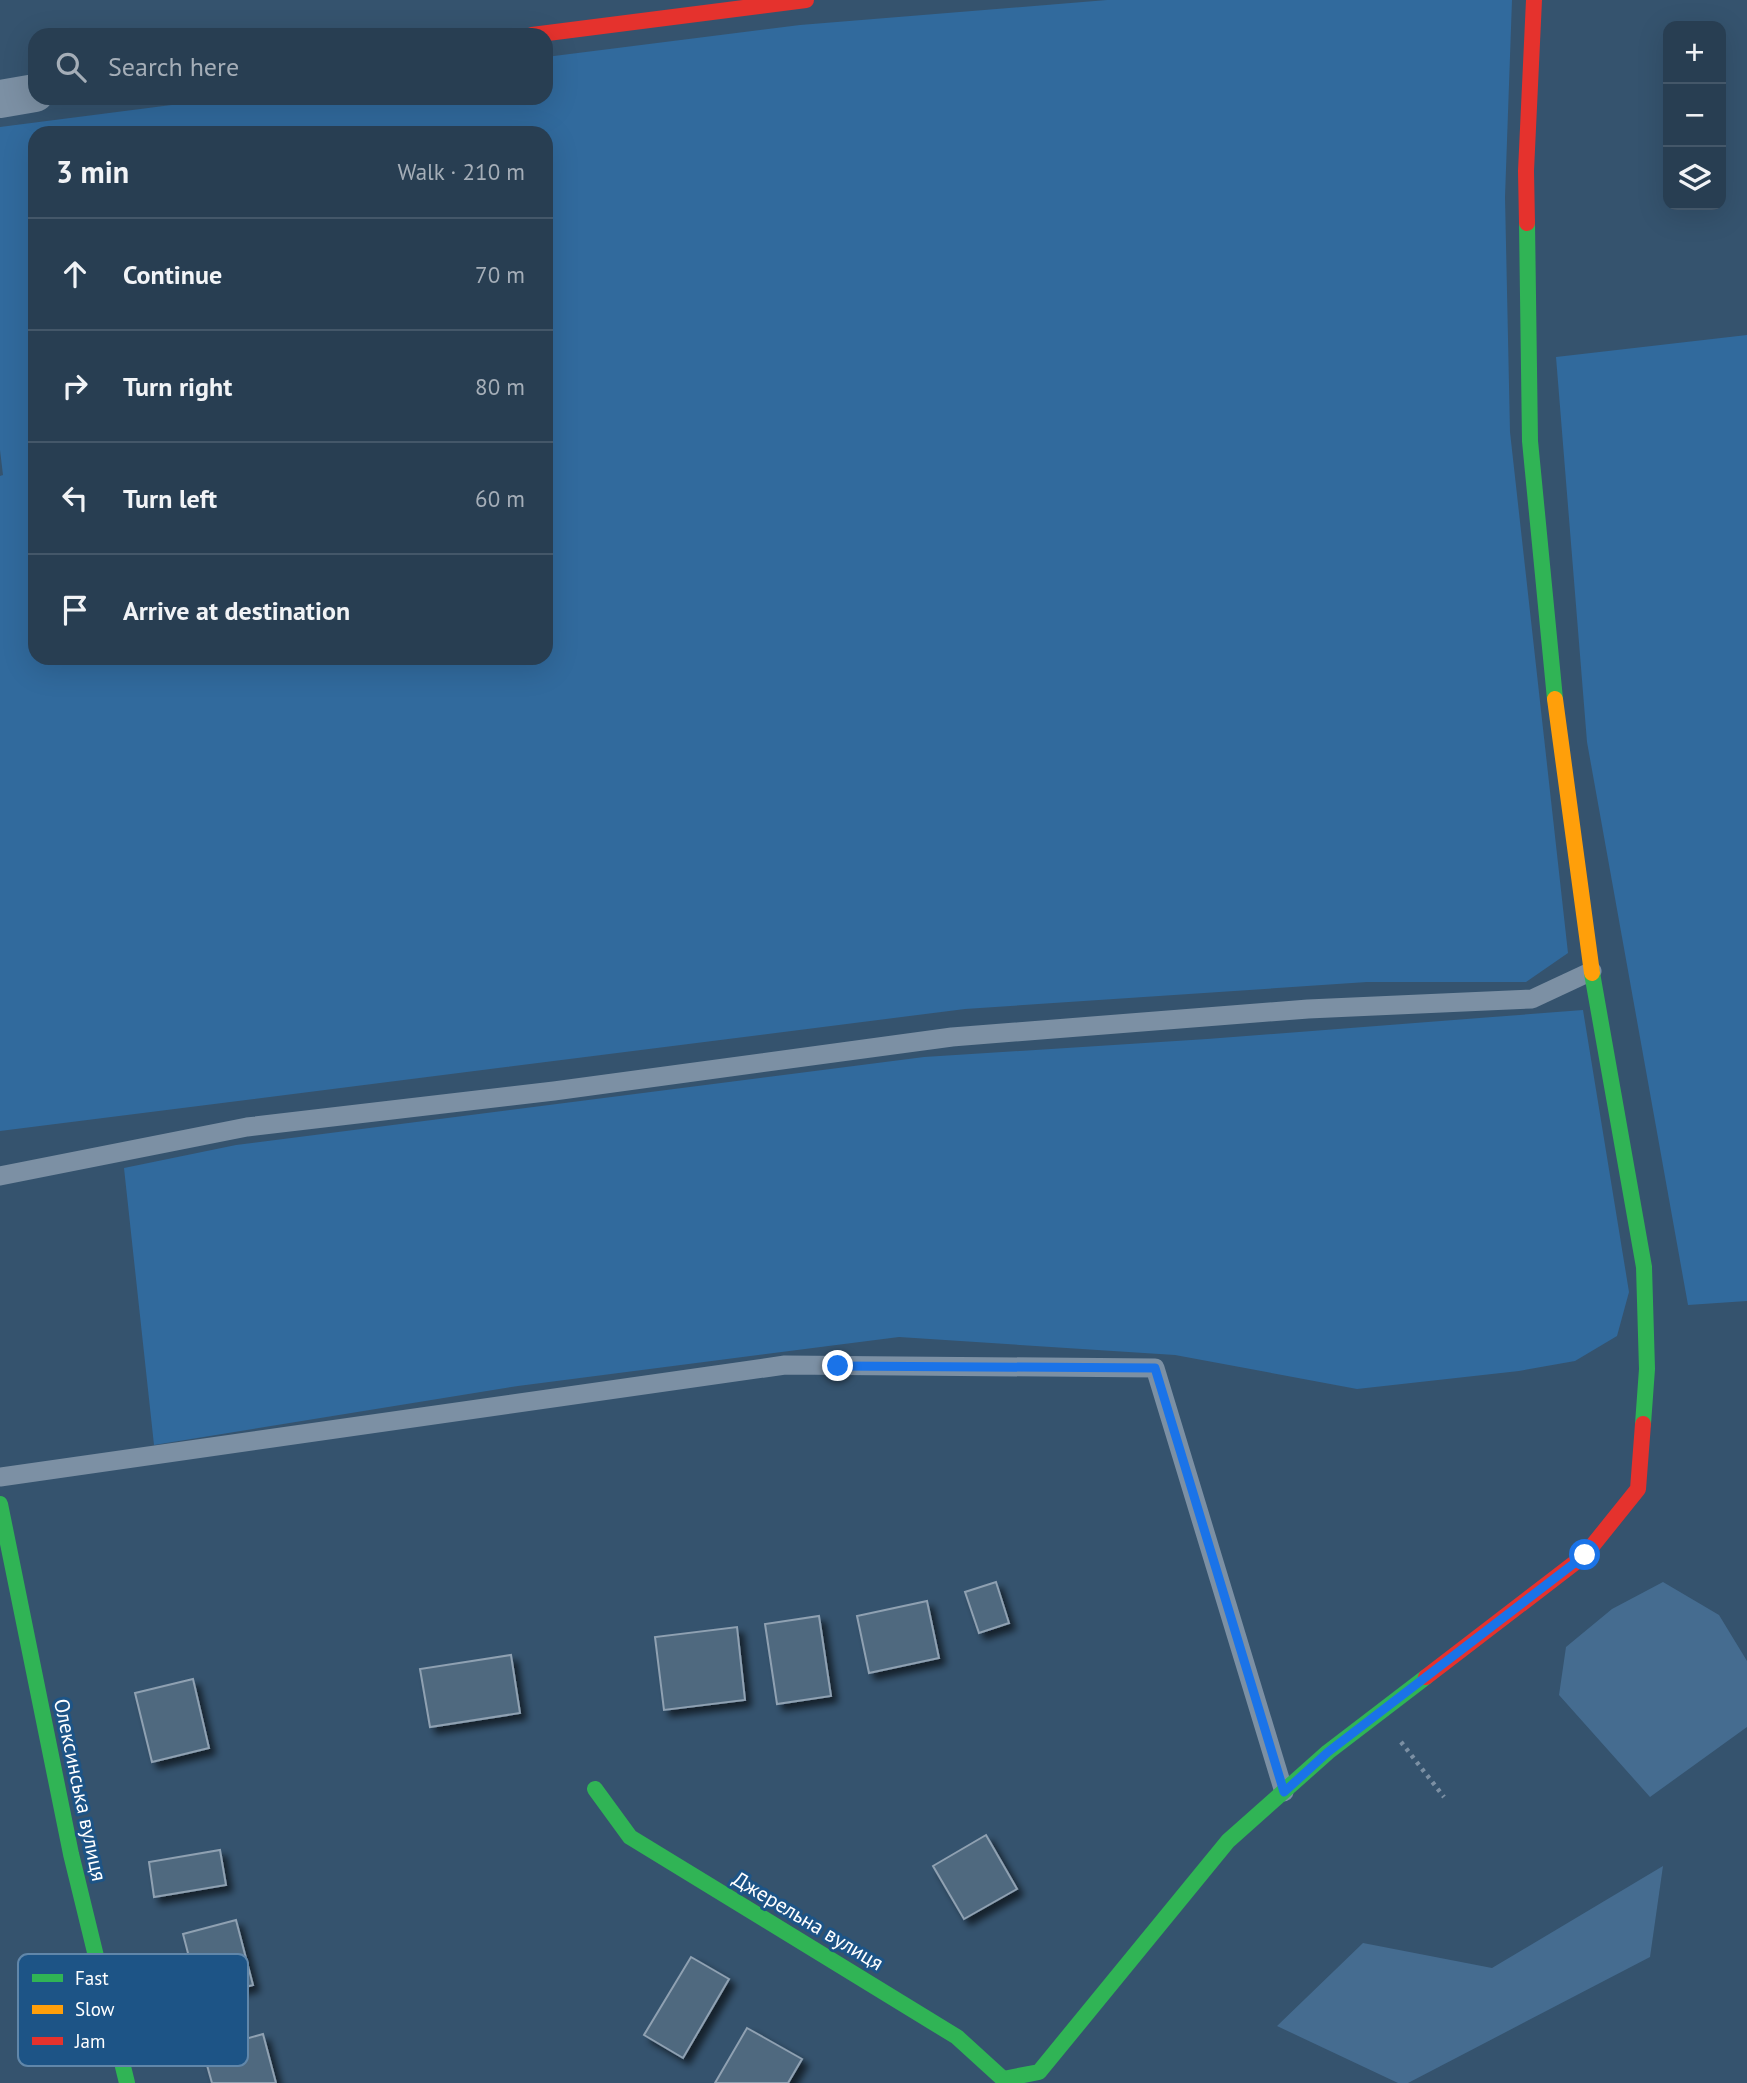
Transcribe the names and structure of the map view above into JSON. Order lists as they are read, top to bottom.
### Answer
{
  "streets": {
    "street": ["Олексинська вулиця", "Джерельна вулиця"]
  },
  "legend": ["Fast", "Slow", "Jam"],
  "page": {
    "map_buttons": ["+", "−"],
    "search": "Search here",
    "heading": ["3 min", "Walk · 210 m"],
    "list": [
      ["Continue", "70 m"],
      ["Turn right", "80 m"],
      ["Turn left", "60 m"],
      "Arrive at destination"
    ]
  }
}
